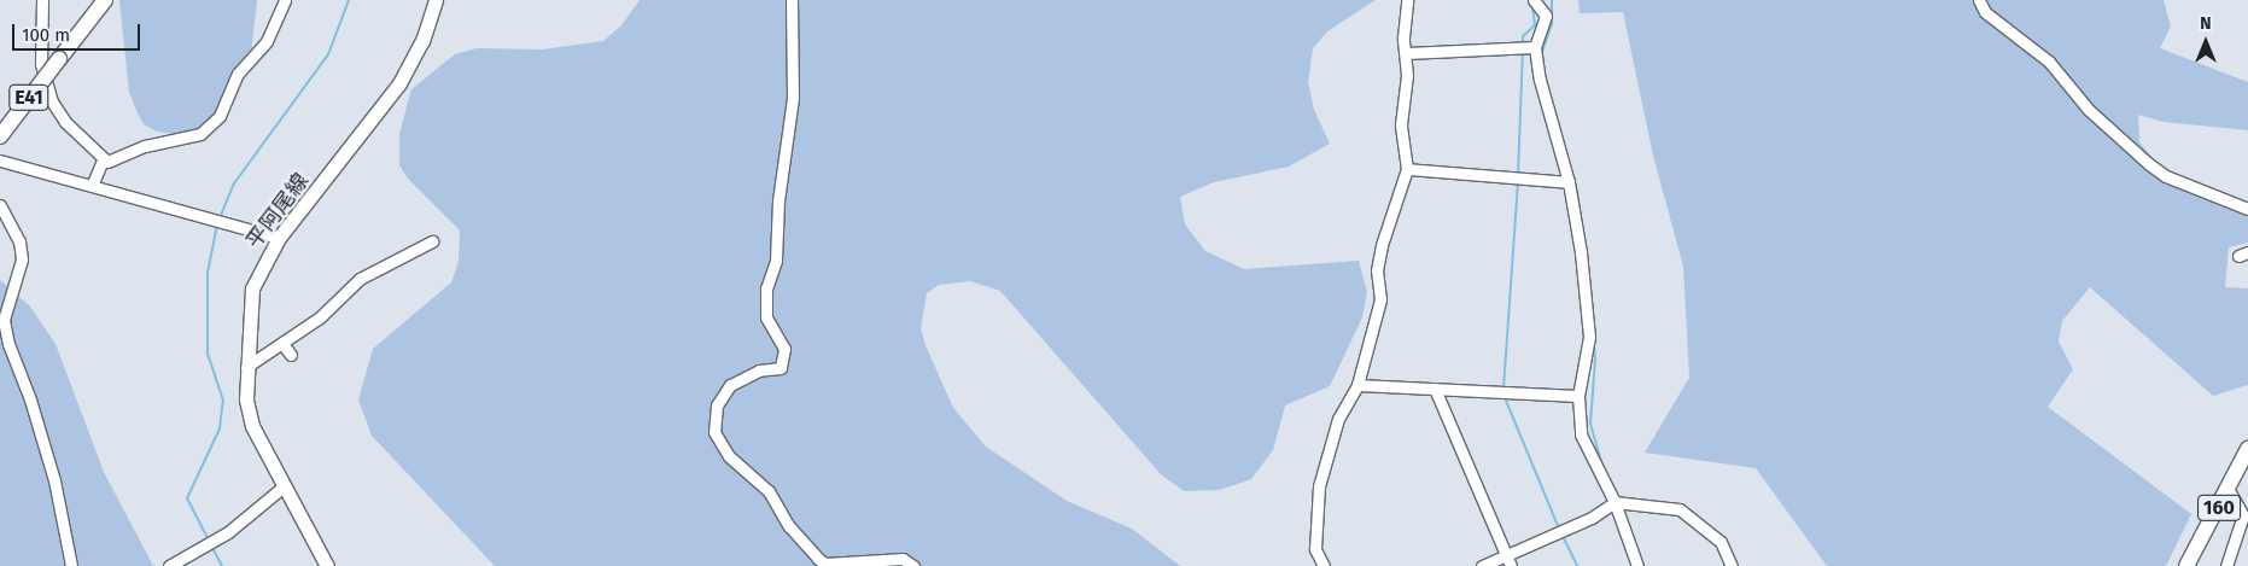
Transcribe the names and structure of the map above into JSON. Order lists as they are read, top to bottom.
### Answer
{
  "streets": {
    "highway": ["E41", "160"],
    "main road": ["平阿尾線"]
  },
  "scale_bar": "100 m",
  "north": "top"
}
